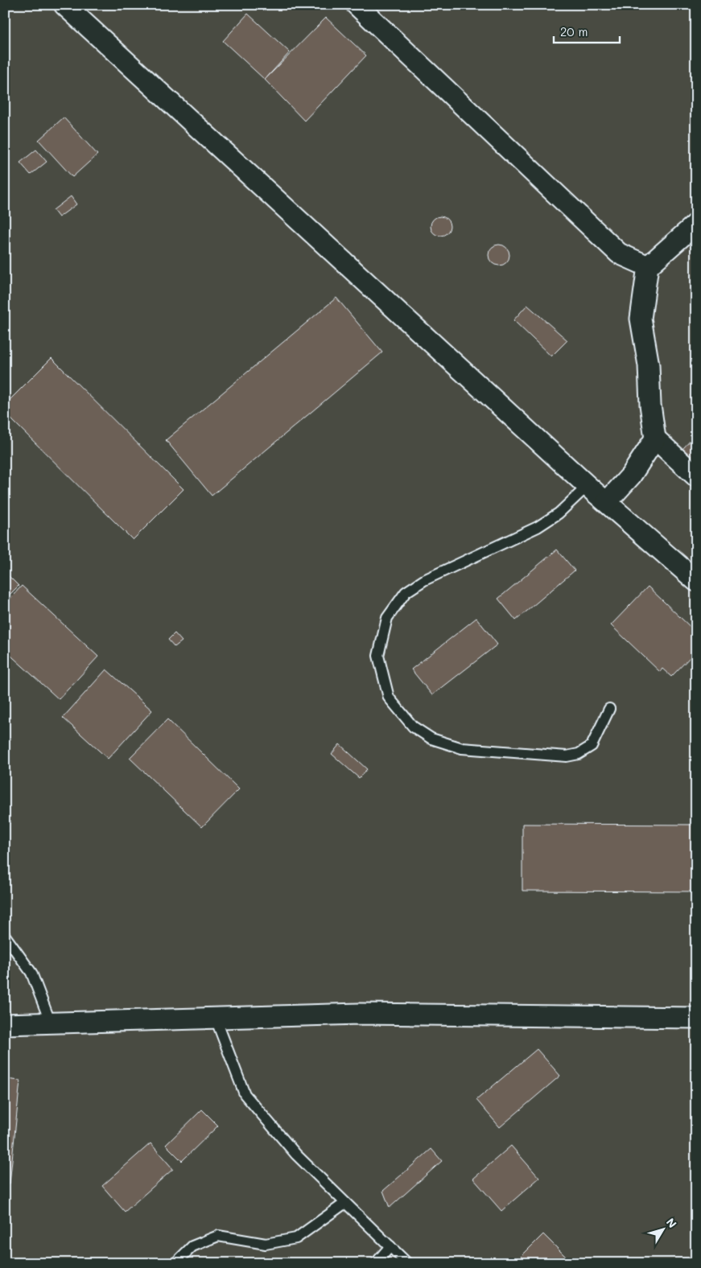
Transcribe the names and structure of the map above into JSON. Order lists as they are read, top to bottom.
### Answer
{
  "scale_bar": "20 m",
  "north": "top right"
}
